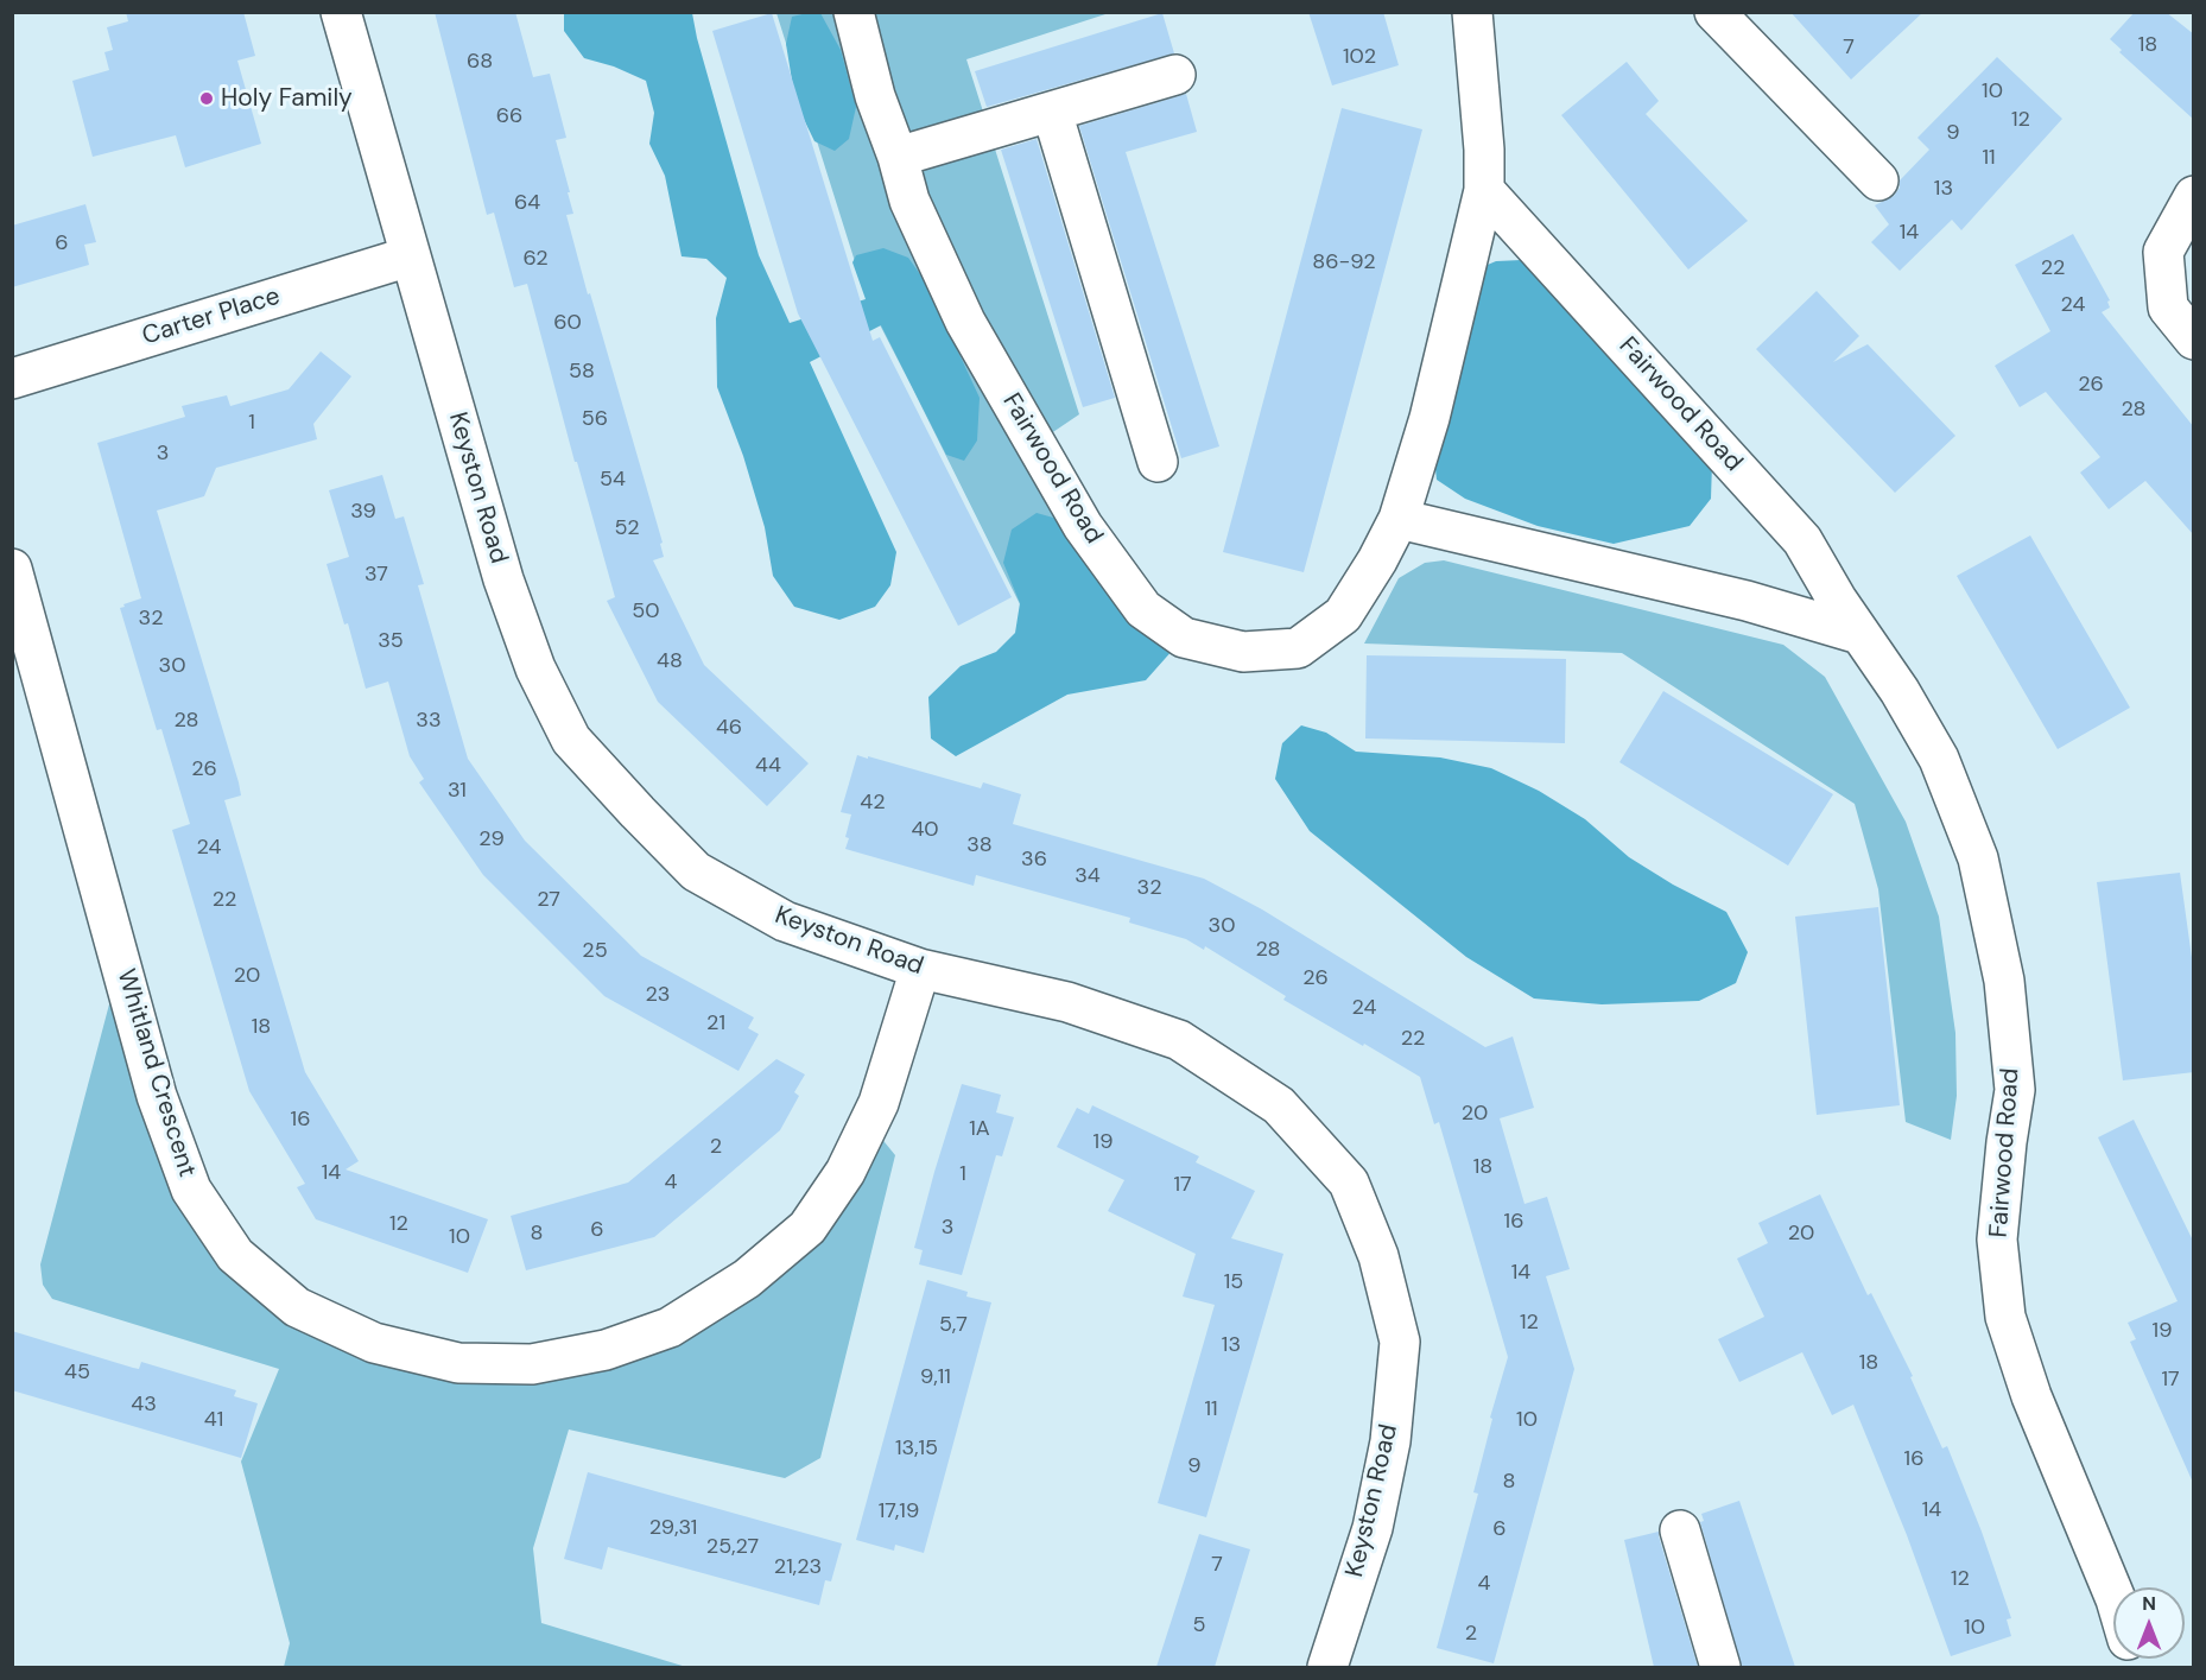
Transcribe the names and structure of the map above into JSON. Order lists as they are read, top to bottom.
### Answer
{
  "streets": {
    "street": [
      "Carter Place",
      "Fairwood Road",
      "Keyston Road",
      "Whitland Crescent"
    ]
  },
  "crossings": [
    ["Carter Place", "Keyston Road"],
    ["Keyston Road", "Whitland Crescent"]
  ],
  "places": ["Holy Family"],
  "house_numbers": [
    "18",
    "7",
    "102",
    "68",
    "10",
    "66",
    "12",
    "9",
    "11",
    "13",
    "64",
    "14",
    "6",
    "62",
    "86-92",
    "22",
    "24",
    "60",
    "58",
    "26",
    "28",
    "56",
    "1",
    "3",
    "54",
    "39",
    "52",
    "37",
    "50",
    "32",
    "35",
    "48",
    "30",
    "28",
    "33",
    "46",
    "44",
    "26",
    "31",
    "42",
    "40",
    "29",
    "38",
    "24",
    "36",
    "34",
    "32",
    "22",
    "27",
    "30",
    "28",
    "25",
    "20",
    "26",
    "23",
    "24",
    "21",
    "18",
    "22",
    "20",
    "16",
    "1A",
    "19",
    "2",
    "18",
    "14",
    "1",
    "4",
    "17",
    "16",
    "12",
    "3",
    "6",
    "8",
    "20",
    "10",
    "14",
    "15",
    "12",
    "5,7",
    "19",
    "13",
    "18",
    "45",
    "9,11",
    "17",
    "43",
    "11",
    "41",
    "10",
    "13,15",
    "16",
    "9",
    "8",
    "14",
    "17,19",
    "29,31",
    "6",
    "25,27",
    "7",
    "21,23",
    "12",
    "4",
    "5",
    "10",
    "2"
  ],
  "north": "top"
}
